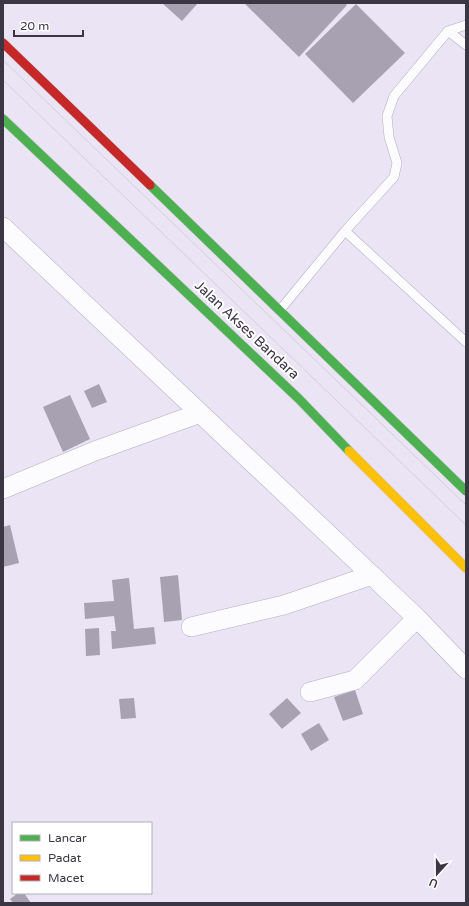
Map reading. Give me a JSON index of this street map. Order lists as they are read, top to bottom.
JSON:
{
  "streets": {
    "highway": ["Jalan Akses Bandara"]
  },
  "legend": ["Lancar", "Padat", "Macet"],
  "scale_bar": "20 m",
  "north": "bottom"
}
